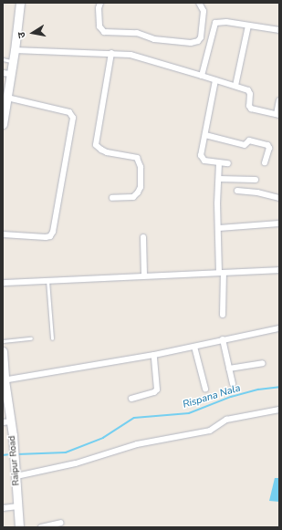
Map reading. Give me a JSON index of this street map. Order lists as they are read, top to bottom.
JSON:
{
  "streets": {
    "main road": ["Raipur Road"]
  },
  "water": ["Rispana Nala"],
  "north": "left"
}
